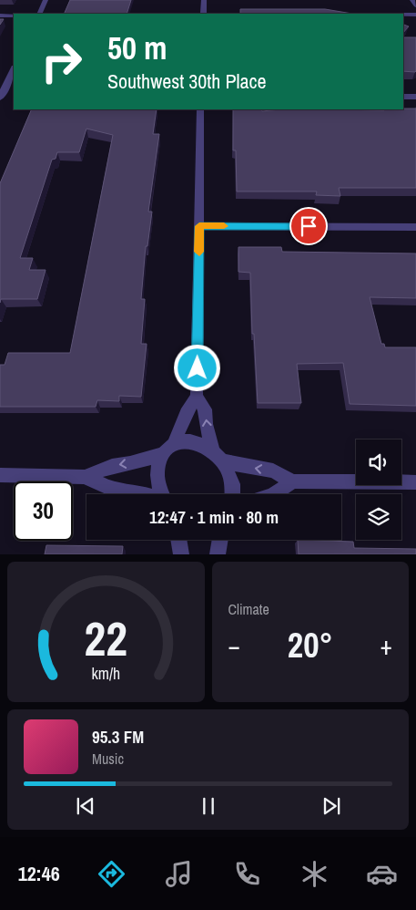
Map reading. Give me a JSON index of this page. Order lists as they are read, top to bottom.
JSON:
{
  "page": {
    "turn": ["50 m", "Southwest 30th Place"],
    "limit": "30",
    "trip": "12:47 · 1 min · 80 m",
    "tile": "Climate",
    "heat": ["−", "20°", "+"],
    "song": ["95.3 FM", "Music"],
    "tabs": "12:46",
    "gauge": ["22", "km/h"]
  }
}
